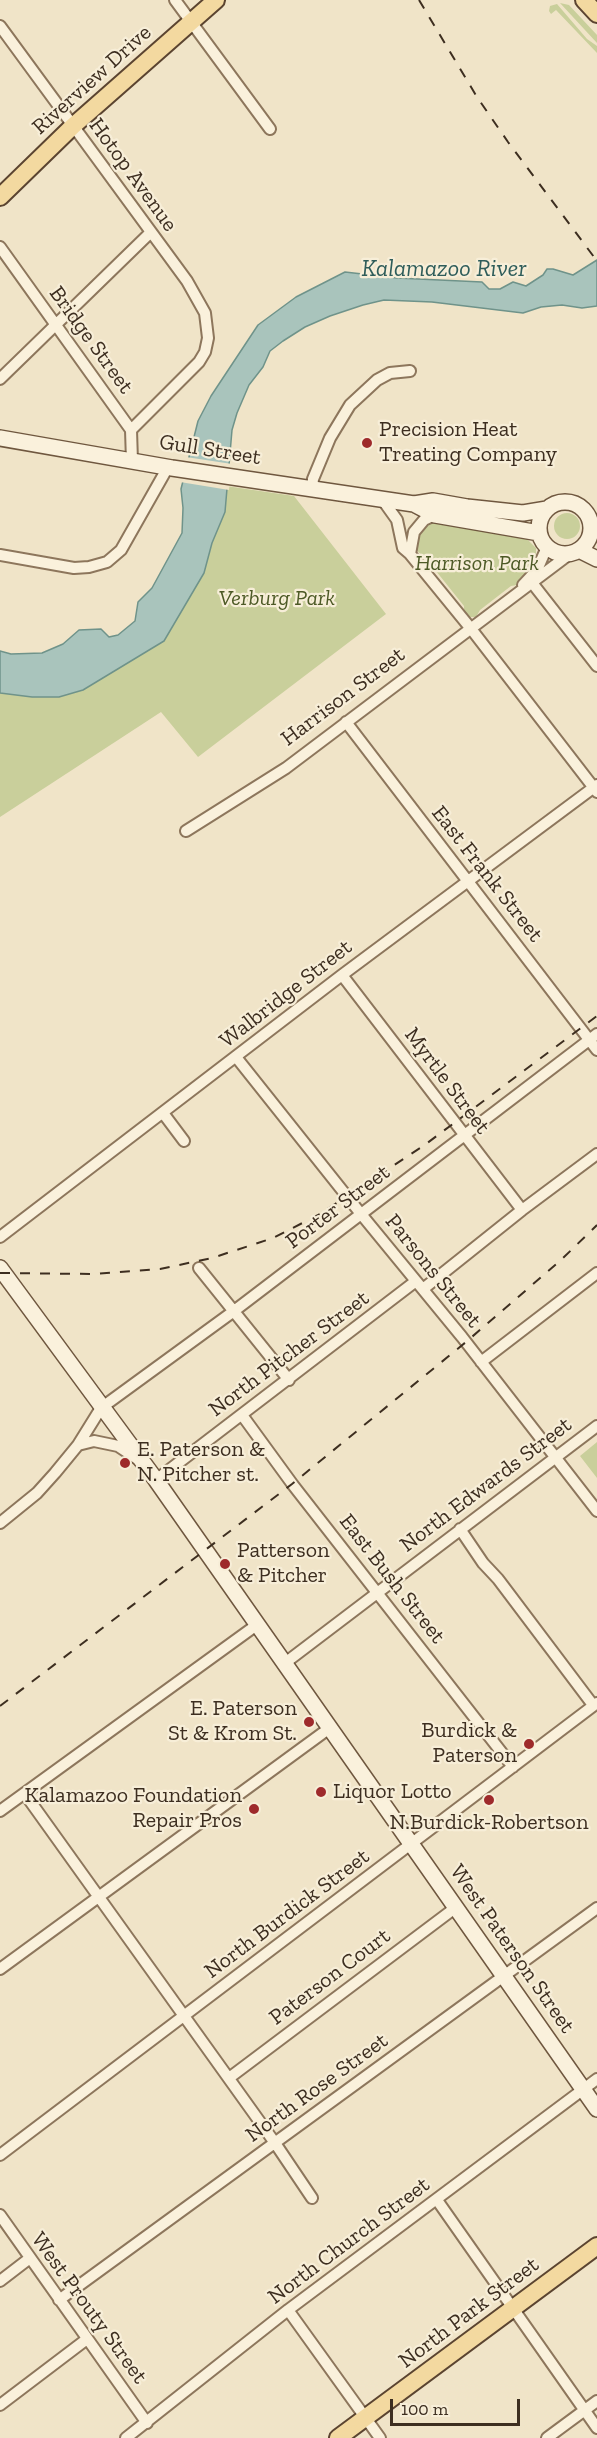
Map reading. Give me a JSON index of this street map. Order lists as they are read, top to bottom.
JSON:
{
  "streets": {
    "main road": ["Riverview Drive", "North Park Street"],
    "street": [
      "Hotop Avenue",
      "Bridge Street",
      "Gull Street",
      "Harrison Street",
      "East Frank Street",
      "Walbridge Street",
      "Myrtle Street",
      "Porter Street",
      "Parsons Street",
      "North Pitcher Street",
      "North Edwards Street",
      "East Bush Street",
      "North Burdick Street",
      "West Paterson Street",
      "Paterson Court",
      "North Rose Street",
      "North Church Street",
      "West Prouty Street"
    ]
  },
  "crossings": [
    ["Riverview Drive", "Hotop Avenue"],
    ["Hotop Avenue", "Bridge Street"],
    ["Gull Street", "Harrison Street"],
    ["Harrison Street", "East Frank Street"],
    ["East Frank Street", "Walbridge Street"],
    ["East Frank Street", "Porter Street"],
    ["Walbridge Street", "Myrtle Street"],
    ["Walbridge Street", "Parsons Street"],
    ["Myrtle Street", "Porter Street"],
    ["Myrtle Street", "North Pitcher Street"],
    ["Porter Street", "Parsons Street"],
    ["Porter Street", "West Paterson Street"],
    ["Parsons Street", "North Pitcher Street"],
    ["Parsons Street", "North Edwards Street"],
    ["North Pitcher Street", "East Bush Street"],
    ["North Pitcher Street", "West Paterson Street"],
    ["North Edwards Street", "East Bush Street"],
    ["North Edwards Street", "West Paterson Street"],
    ["East Bush Street", "North Burdick Street"],
    ["North Burdick Street", "West Paterson Street"],
    ["West Paterson Street", "Paterson Court"],
    ["West Paterson Street", "North Rose Street"],
    ["West Paterson Street", "North Church Street"],
    ["North Rose Street", "West Prouty Street"],
    ["North Church Street", "West Prouty Street"]
  ],
  "water": ["Kalamazoo River"],
  "parks": ["Harrison Park", "Verburg Park"],
  "places": [
    "Precision Heat Treating Company",
    "E. Paterson & N. Pitcher st.",
    "Patterson & Pitcher",
    "E. Paterson St & Krom St.",
    "Burdick & Paterson",
    "Liquor Lotto",
    "N.Burdick-Robertson",
    "Kalamazoo Foundation Repair Pros"
  ],
  "scale_bar": "100 m"
}
